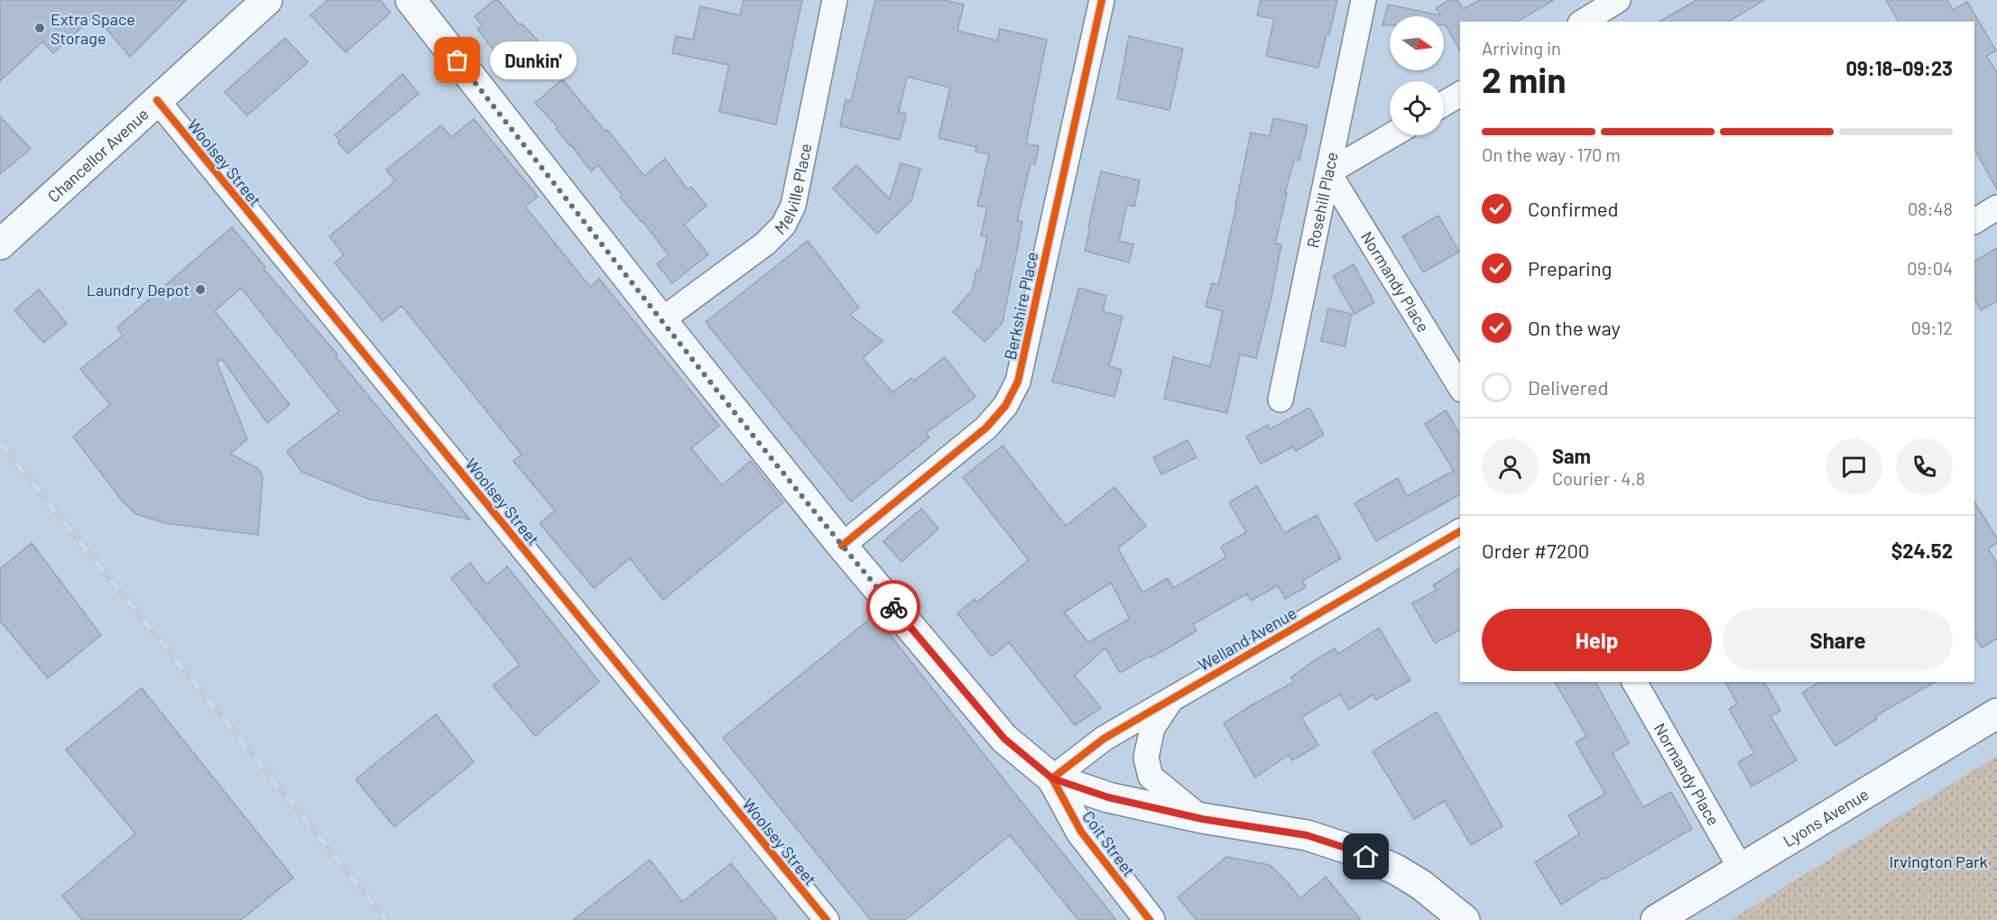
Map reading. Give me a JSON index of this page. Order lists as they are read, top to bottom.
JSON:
{
  "streets": {
    "main road": ["Chancellor Avenue", "Lyons Avenue", "Coit Street"],
    "street": [
      "Woolsey Street",
      "Melville Place",
      "Rosehill Place",
      "Normandy Place",
      "Berkshire Place",
      "Welland Avenue"
    ]
  },
  "crossings": [
    ["Chancellor Avenue", "Woolsey Street"],
    ["Melville Place", "Coit Street"],
    ["Rosehill Place", "Normandy Place"],
    ["Normandy Place", "Lyons Avenue"],
    ["Berkshire Place", "Coit Street"],
    ["Welland Avenue", "Coit Street"]
  ],
  "parks": ["Irvington Park"],
  "places": ["Extra Space Storage", "Dunkin'", "Laundry Depot"],
  "north": "right",
  "page": {
    "heading": ["2 min", "Arriving in", "09:18–09:23"],
    "panel": [
      "Sam",
      "Courier · 4.8",
      "Order #7200",
      "$24.52"
    ],
    "bubble": "Dunkin'",
    "bar": "On the way · 170 m",
    "list": [
      ["Confirmed", "08:48"],
      ["Preparing", "09:04"],
      ["On the way", "09:12"],
      "Delivered"
    ],
    "buttons": ["Help", "Share"]
  }
}
